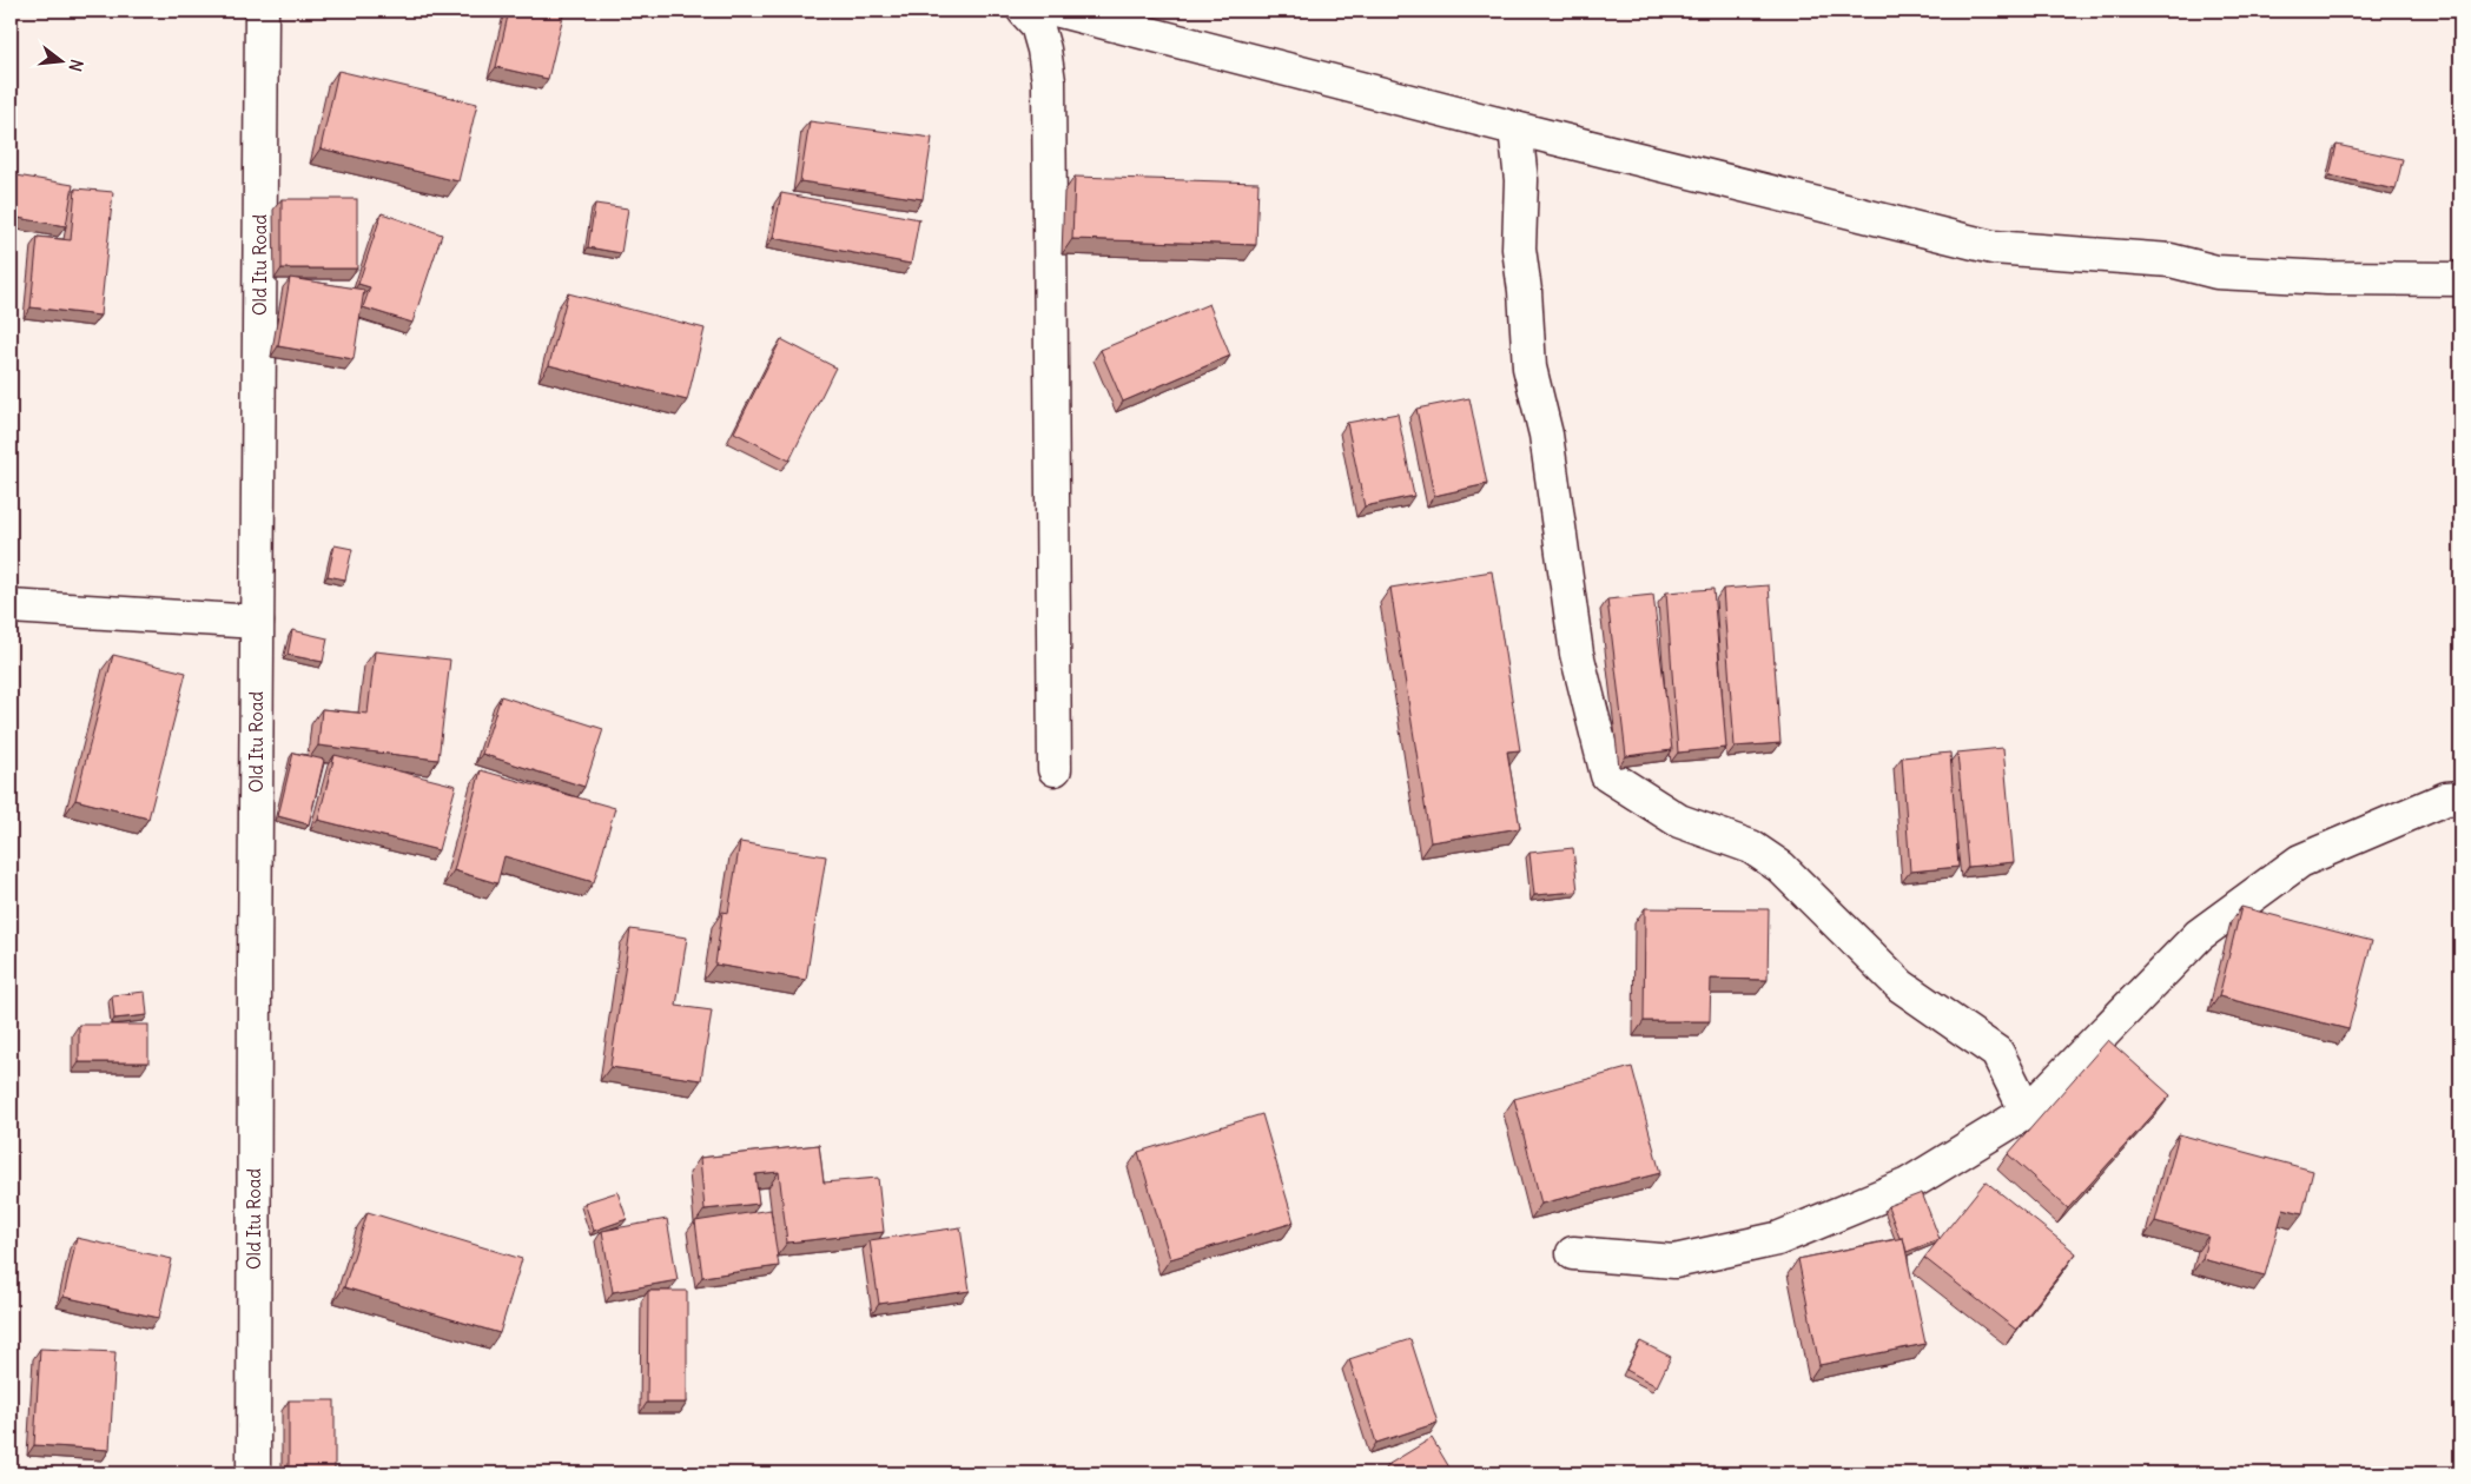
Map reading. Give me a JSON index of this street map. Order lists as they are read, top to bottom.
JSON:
{
  "streets": {
    "street": ["Old Itu Road"]
  },
  "north": "right"
}
